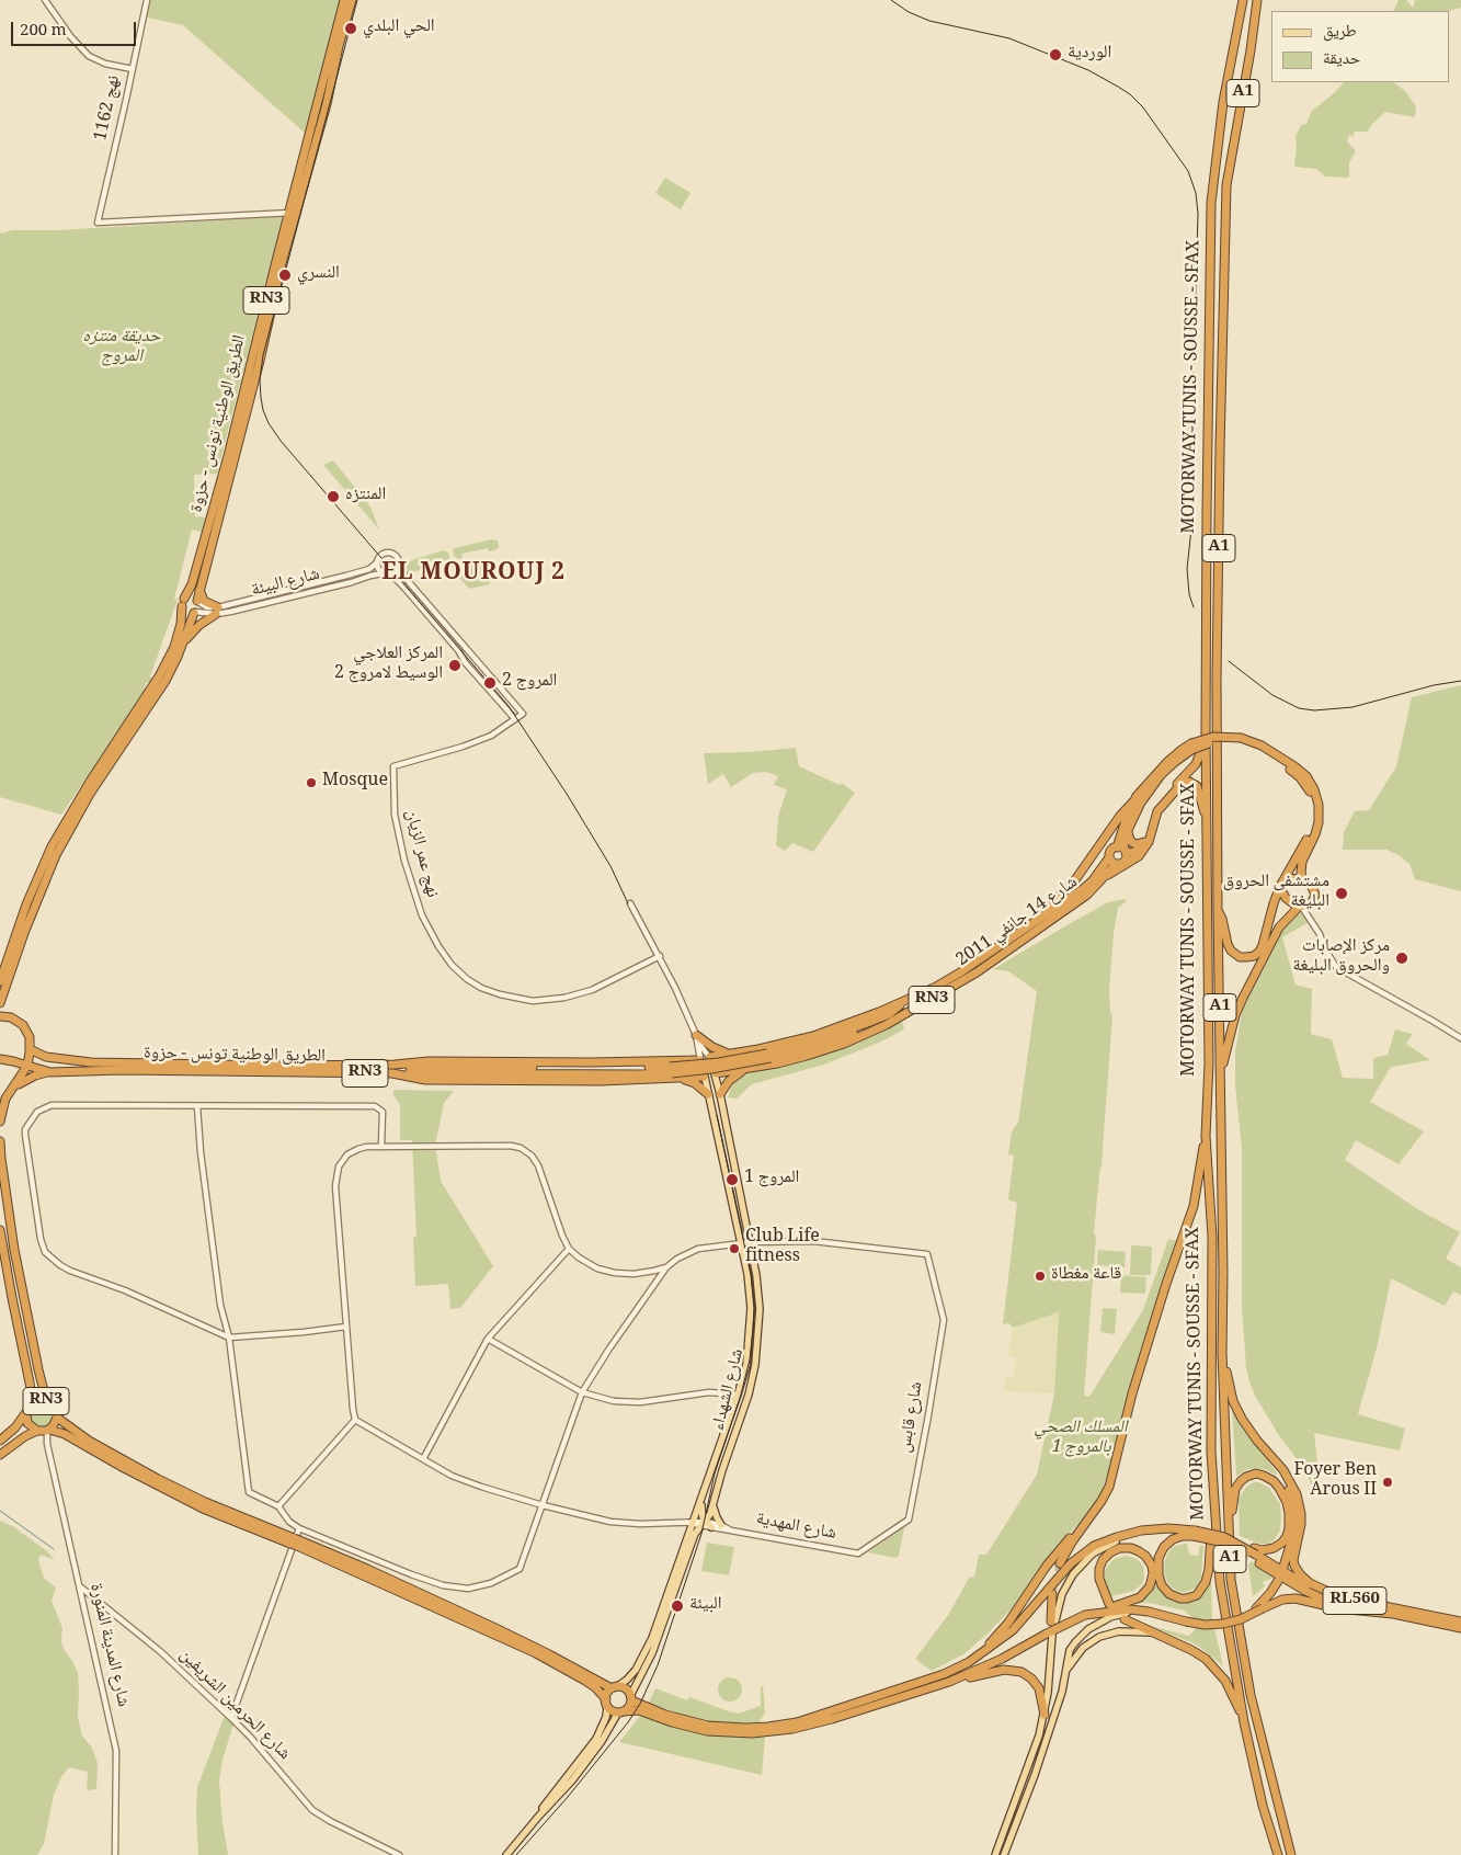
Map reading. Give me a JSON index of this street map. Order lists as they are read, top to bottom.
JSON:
{
  "streets": {
    "highway": [
      "A1",
      "RN3",
      "MOTORWAY TUNIS - SOUSSE - SFAX",
      "الطريق الوطنية تونس - حزوة",
      "شارع 14 جانفي 2011",
      "RL560"
    ],
    "main road": ["شارع الشهداء"],
    "street": [
      "نهج 1162",
      "شارع البيئة",
      "نهج عمر الزيان",
      "شارع قابس",
      "شارع المهدية",
      "شارع المدينة المنورة",
      "شارع الحرمين الشريفين"
    ]
  },
  "crossings": [
    ["نهج 1162", "الطريق الوطنية تونس - حزوة"],
    ["RN3", "الطريق الوطنية تونس - حزوة"],
    ["RN3", "شارع البيئة"],
    ["RN3", "شارع 14 جانفي 2011"],
    ["RN3", "شارع الشهداء"],
    ["RN3", "شارع المدينة المنورة"],
    ["MOTORWAY TUNIS - SOUSSE - SFAX", "RL560"],
    ["الطريق الوطنية تونس - حزوة", "شارع البيئة"],
    ["الطريق الوطنية تونس - حزوة", "شارع 14 جانفي 2011"],
    ["الطريق الوطنية تونس - حزوة", "شارع الشهداء"],
    ["شارع 14 جانفي 2011", "شارع الشهداء"],
    ["شارع الشهداء", "شارع قابس"],
    ["شارع الشهداء", "شارع المهدية"],
    ["شارع قابس", "شارع المهدية"],
    ["شارع المدينة المنورة", "شارع الحرمين الشريفين"]
  ],
  "districts": ["EL MOUROUJ 2"],
  "parks": ["حديقة منتزه المروج", "المسلك الصحي بالمروج 1"],
  "places": [
    "الحي البلدي",
    "الوردية",
    "النسري",
    "المنتزه",
    "المركز العلاجي الوسيط لامروج 2",
    "المروج 2",
    "Mosque",
    "مشتشفى الحروق البليغة",
    "مركز الإصابات والحروق البليغة",
    "المروج 1",
    "Club Life fitness",
    "قاعة مغطاة",
    "Foyer Ben Arous II",
    "البيئة"
  ],
  "legend": ["طريق", "حديقة"],
  "scale_bar": "200 m"
}
